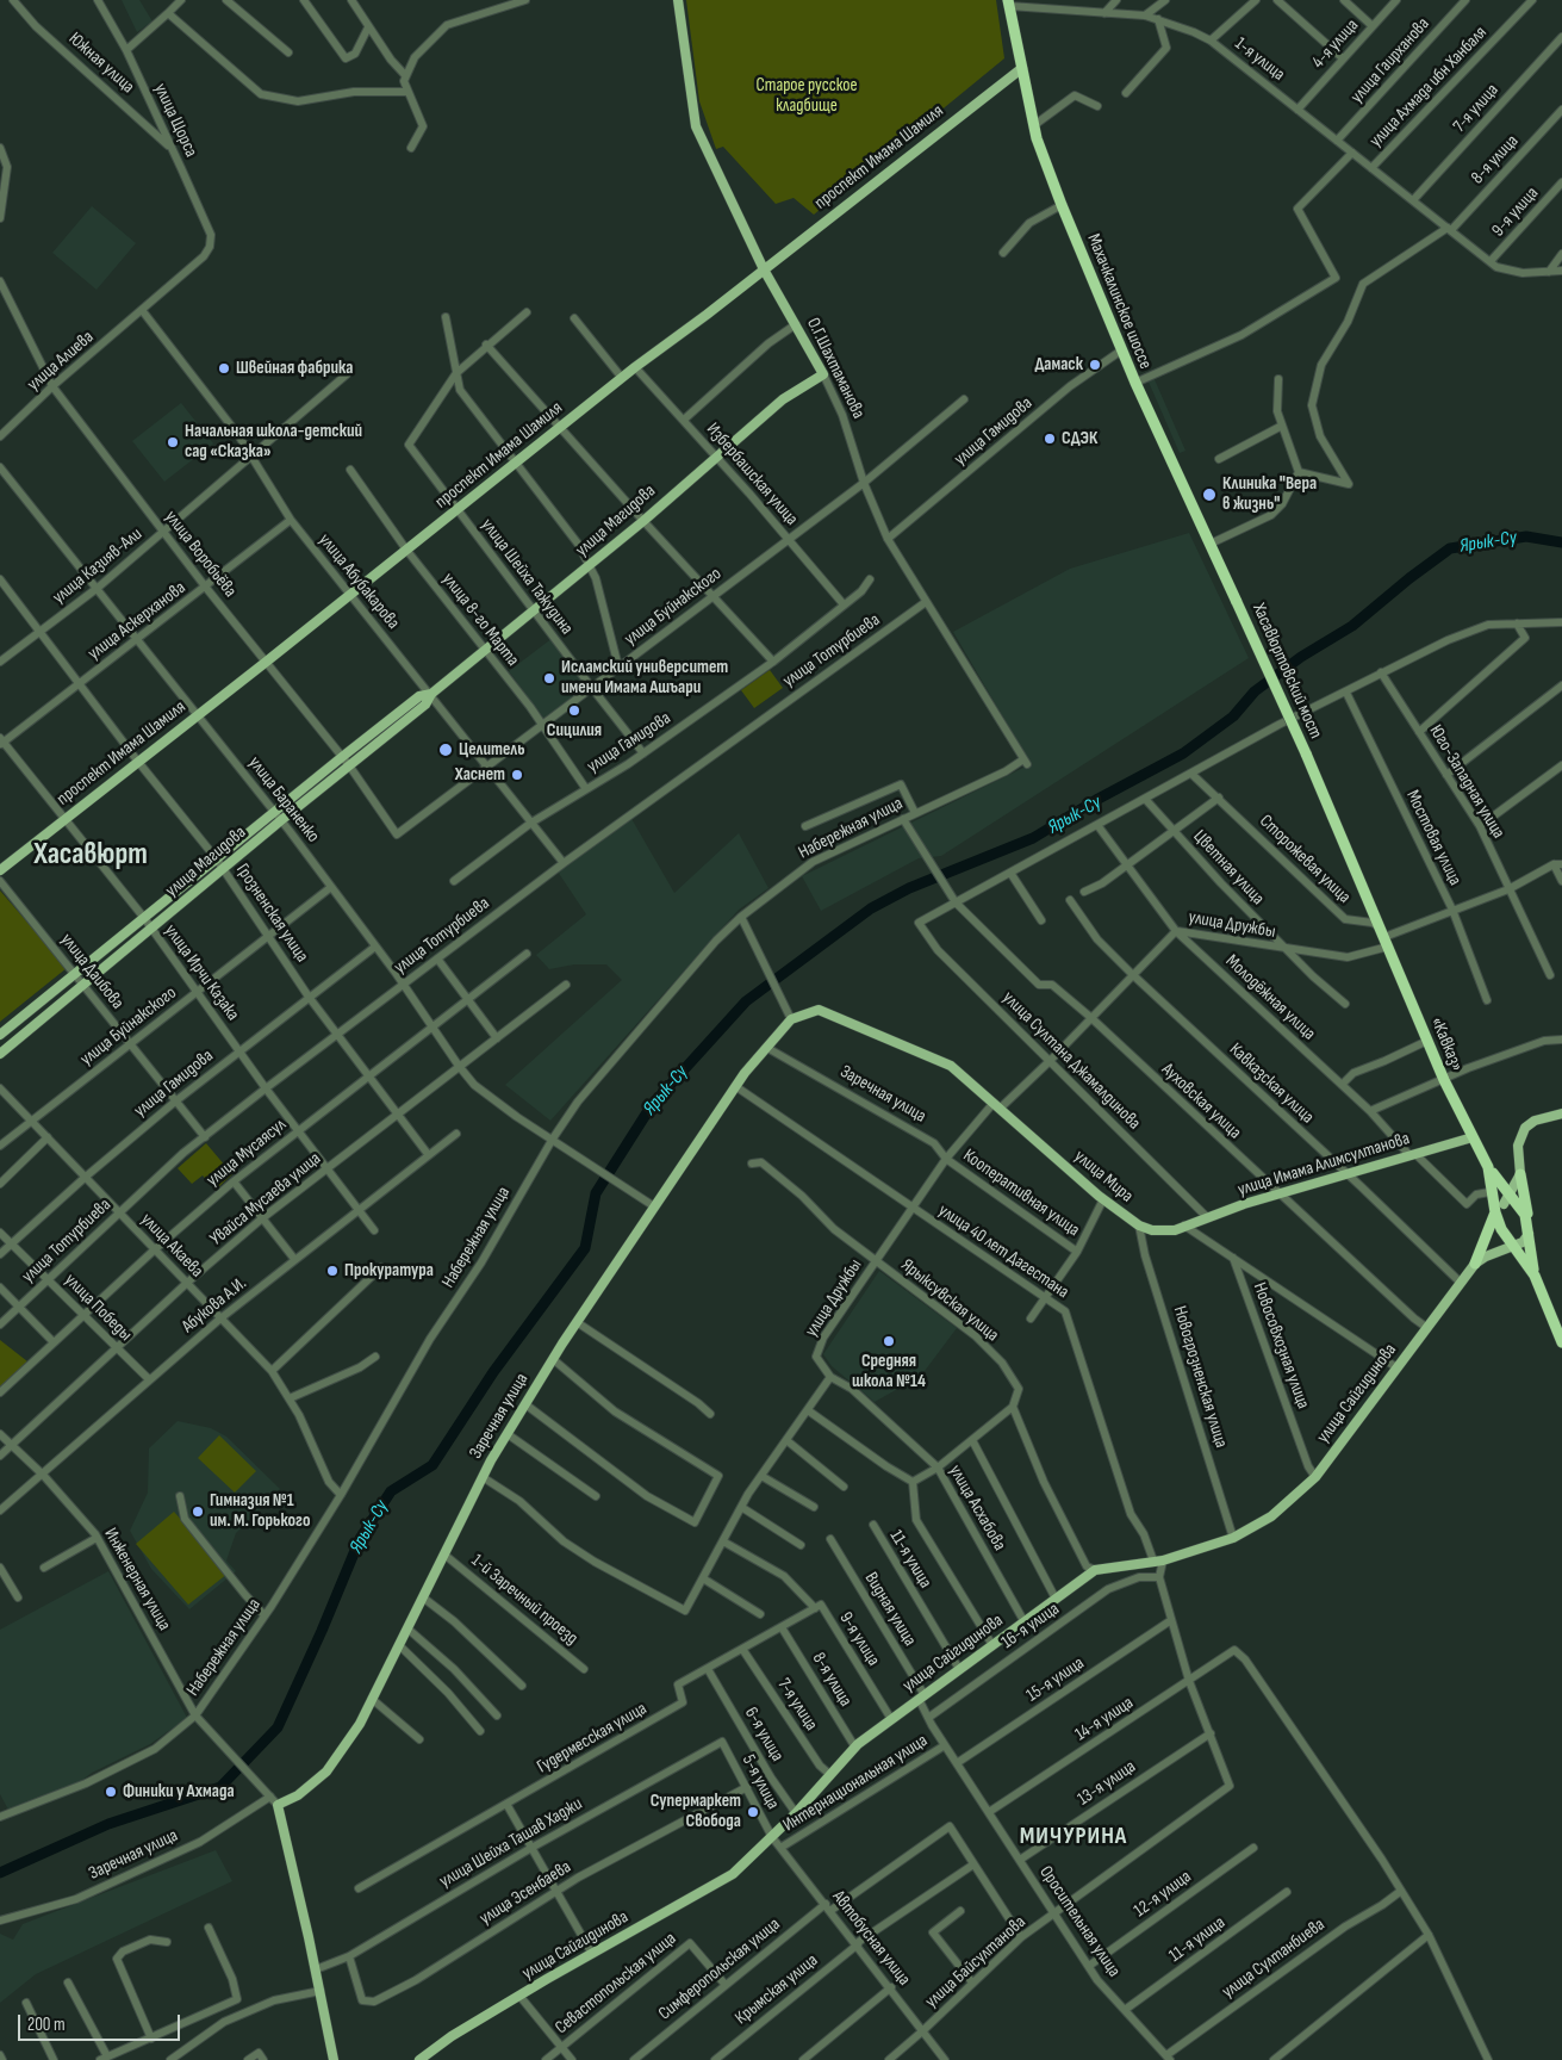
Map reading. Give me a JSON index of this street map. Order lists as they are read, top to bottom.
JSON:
{
  "streets": {
    "highway": ["Махачкалинское шоссе", "Хасавюртовский мост", "«Кавказ»"],
    "main road": [
      "проспект Имама Шамиля",
      "О.Г.Шахтаманова",
      "улица Магидова",
      "Заречная улица",
      "улица Имама Алимсултанова",
      "улица Мира",
      "улица Сайгидинова"
    ],
    "street": [
      "4-я улица",
      "1-я улица",
      "улица Гаирханова",
      "Южная улица",
      "улица Ахмада ибн Ханбаля",
      "7-я улица",
      "улица Щорса",
      "8-я улица",
      "9-я улица",
      "улица Алиева",
      "улица Гамидова",
      "Избербашская улица",
      "улица Воробьёва",
      "улица Казияв-Али",
      "улица Шейха Тажудина",
      "улица Абубакарова",
      "улица Буйнакского",
      "улица 8-го Марта",
      "улица Аскерханова",
      "улица Тотурбиева",
      "Юго-Западная улица",
      "улица Бараненко",
      "Набережная улица",
      "Мостовая улица",
      "Сторожевая улица",
      "Цветная улица",
      "Грозненская улица",
      "улица Дружбы",
      "улица Даибова",
      "улица Ирчи Казака",
      "Молодёжная улица",
      "улица Султана Джамалдинова",
      "Кавказская улица",
      "Ауховская улица",
      "улица Мусаясул",
      "Кооперативная улица",
      "Увайса Мусаева улица",
      "улица Акаева",
      "улица 40 лет Дагестана",
      "Ярыксувская улица",
      "Абукова А.И.",
      "улица Победы",
      "Новосовхозная улица",
      "Новогрозненская улица",
      "улица Асхабова",
      "11-я улица",
      "Инженерная улица",
      "1-й Заречный проезд",
      "Видная улица",
      "16-я улица",
      "15-я улица",
      "14-я улица",
      "6-я улица",
      "Гудермесская улица",
      "5-я улица",
      "Интернациональная улица",
      "13-я улица",
      "улица Шейха Ташав Хаджи",
      "улица Эсенбаева",
      "12-я улица",
      "Оросительная улица",
      "Автобусная улица",
      "улица Султанбиева",
      "улица Байсултанова",
      "Симферопольская улица",
      "Севастопольская улица",
      "Крымская улица"
    ]
  },
  "crossings": [
    ["4-я улица", "1-я улица"],
    ["1-я улица", "улица Гаирханова"],
    ["1-я улица", "улица Ахмада ибн Ханбаля"],
    ["1-я улица", "7-я улица"],
    ["1-я улица", "8-я улица"],
    ["1-я улица", "9-я улица"],
    ["1-я улица", "Махачкалинское шоссе"],
    ["Южная улица", "улица Щорса"],
    ["7-я улица", "улица Сайгидинова"],
    ["7-я улица", "Гудермесская улица"],
    ["улица Щорса", "улица Алиева"],
    ["проспект Имама Шамиля", "Махачкалинское шоссе"],
    ["проспект Имама Шамиля", "О.Г.Шахтаманова"],
    ["проспект Имама Шамиля", "Избербашская улица"],
    ["проспект Имама Шамиля", "улица Воробьёва"],
    ["проспект Имама Шамиля", "улица Шейха Тажудина"],
    ["проспект Имама Шамиля", "улица Абубакарова"],
    ["проспект Имама Шамиля", "улица 8-го Марта"],
    ["проспект Имама Шамиля", "улица Бараненко"],
    ["проспект Имама Шамиля", "Грозненская улица"],
    ["проспект Имама Шамиля", "улица Ирчи Казака"],
    ["8-я улица", "улица Сайгидинова"],
    ["8-я улица", "Гудермесская улица"],
    ["9-я улица", "улица Сайгидинова"],
    ["9-я улица", "Гудермесская улица"],
    ["Махачкалинское шоссе", "улица Гамидова"],
    ["Махачкалинское шоссе", "Хасавюртовский мост"],
    ["улица Алиева", "улица Воробьёва"],
    ["улица Алиева", "улица Абубакарова"],
    ["О.Г.Шахтаманова", "улица Гамидова"],
    ["О.Г.Шахтаманова", "улица Магидова"],
    ["О.Г.Шахтаманова", "улица Буйнакского"],
    ["О.Г.Шахтаманова", "улица Тотурбиева"],
    ["О.Г.Шахтаманова", "Набережная улица"],
    ["улица Гамидова", "Избербашская улица"],
    ["улица Гамидова", "улица Шейха Тажудина"],
    ["улица Гамидова", "улица Абубакарова"],
    ["улица Гамидова", "улица 8-го Марта"],
    ["улица Гамидова", "улица Бараненко"],
    ["улица Гамидова", "Грозненская улица"],
    ["улица Гамидова", "улица Даибова"],
    ["улица Гамидова", "улица Ирчи Казака"],
    ["улица Гамидова", "улица Акаева"],
    ["улица Гамидова", "улица Победы"],
    ["Избербашская улица", "улица Магидова"],
    ["Избербашская улица", "улица Буйнакского"],
    ["улица Магидова", "улица Воробьёва"],
    ["улица Магидова", "улица Шейха Тажудина"],
    ["улица Магидова", "улица Абубакарова"],
    ["улица Магидова", "улица 8-го Марта"],
    ["улица Магидова", "улица Бараненко"],
    ["улица Магидова", "Грозненская улица"],
    ["улица Магидова", "улица Даибова"],
    ["улица Магидова", "улица Ирчи Казака"],
    ["улица Воробьёва", "улица Казияв-Али"],
    ["улица Воробьёва", "улица Буйнакского"],
    ["улица Воробьёва", "улица Аскерханова"],
    ["улица Казияв-Али", "улица Абубакарова"],
    ["улица Казияв-Али", "улица Бараненко"],
    ["улица Казияв-Али", "Грозненская улица"],
    ["улица Шейха Тажудина", "улица Буйнакского"],
    ["улица Абубакарова", "улица Буйнакского"],
    ["улица Абубакарова", "улица Аскерханова"],
    ["улица Абубакарова", "улица Тотурбиева"],
    ["улица Буйнакского", "улица 8-го Марта"],
    ["улица Буйнакского", "улица Бараненко"],
    ["улица Буйнакского", "Грозненская улица"],
    ["улица Буйнакского", "улица Даибова"],
    ["улица Буйнакского", "улица Ирчи Казака"],
    ["улица Буйнакского", "улица Акаева"],
    ["улица Аскерханова", "улица Бараненко"],
    ["улица Аскерханова", "Грозненская улица"],
    ["улица Аскерханова", "улица Ирчи Казака"],
    ["улица Тотурбиева", "улица Бараненко"],
    ["улица Тотурбиева", "Грозненская улица"],
    ["улица Тотурбиева", "улица Даибова"],
    ["улица Тотурбиева", "улица Ирчи Казака"],
    ["улица Тотурбиева", "улица Акаева"],
    ["улица Тотурбиева", "улица Победы"],
    ["Хасавюртовский мост", "«Кавказ»"],
    ["Юго-Западная улица", "улица Дружбы"],
    ["улица Бараненко", "Набережная улица"],
    ["улица Бараненко", "Заречная улица"],
    ["улица Бараненко", "улица Мусаясул"],
    ["улица Бараненко", "Увайса Мусаева улица"],
    ["Набережная улица", "Ауховская улица"],
    ["Набережная улица", "улица Акаева"],
    ["Набережная улица", "Инженерная улица"],
    ["Мостовая улица", "улица Дружбы"],
    ["Сторожевая улица", "улица Дружбы"],
    ["Сторожевая улица", "«Кавказ»"],
    ["Цветная улица", "улица Дружбы"],
    ["Грозненская улица", "улица Мусаясул"],
    ["Грозненская улица", "Увайса Мусаева улица"],
    ["Грозненская улица", "Абукова А.И."],
    ["улица Дружбы", "Молодёжная улица"],
    ["улица Дружбы", "«Кавказ»"],
    ["улица Дружбы", "улица Султана Джамалдинова"],
    ["улица Дружбы", "Кавказская улица"],
    ["улица Дружбы", "Заречная улица"],
    ["улица Дружбы", "Ауховская улица"],
    ["улица Дружбы", "улица Мира"],
    ["улица Дружбы", "Кооперативная улица"],
    ["улица Дружбы", "улица 40 лет Дагестана"],
    ["улица Дружбы", "Ярыксувская улица"],
    ["улица Дружбы", "улица Асхабова"],
    ["улица Ирчи Казака", "улица Мусаясул"],
    ["улица Ирчи Казака", "Увайса Мусаева улица"],
    ["улица Ирчи Казака", "Абукова А.И."],
    ["Молодёжная улица", "улица Имама Алимсултанова"],
    ["«Кавказ»", "улица Имама Алимсултанова"],
    ["улица Султана Джамалдинова", "Ауховская улица"],
    ["улица Султана Джамалдинова", "улица Имама Алимсултанова"],
    ["Кавказская улица", "улица Имама Алимсултанова"],
    ["Кавказская улица", "улица Сайгидинова"],
    ["Заречная улица", "улица Мира"],
    ["Заречная улица", "Кооперативная улица"],
    ["Заречная улица", "улица 40 лет Дагестана"],
    ["Заречная улица", "Инженерная улица"],
    ["Заречная улица", "1-й Заречный проезд"],
    ["Ауховская улица", "улица Имама Алимсултанова"],
    ["Ауховская улица", "улица Сайгидинова"],
    ["улица Мусаясул", "улица Акаева"],
    ["улица Мусаясул", "улица Победы"],
    ["улица Имама Алимсултанова", "улица Мира"],
    ["улица Мира", "Новогрозненская улица"],
    ["Увайса Мусаева улица", "улица Акаева"],
    ["Увайса Мусаева улица", "улица Победы"],
    ["Увайса Мусаева улица", "Инженерная улица"],
    ["улица Акаева", "Абукова А.И."],
    ["улица 40 лет Дагестана", "улица Сайгидинова"],
    ["Ярыксувская улица", "улица Сайгидинова"],
    ["Абукова А.И.", "улица Победы"],
    ["Абукова А.И.", "Инженерная улица"],
    ["Новосовхозная улица", "улица Сайгидинова"],
    ["Новогрозненская улица", "улица Сайгидинова"],
    ["улица Сайгидинова", "улица Асхабова"],
    ["улица Сайгидинова", "11-я улица"],
    ["улица Сайгидинова", "Видная улица"],
    ["улица Сайгидинова", "6-я улица"],
    ["улица Сайгидинова", "5-я улица"],
    ["улица Сайгидинова", "Оросительная улица"],
    ["улица Сайгидинова", "Автобусная улица"],
    ["11-я улица", "Оросительная улица"],
    ["Видная улица", "Оросительная улица"],
    ["16-я улица", "Оросительная улица"],
    ["15-я улица", "Оросительная улица"],
    ["14-я улица", "Оросительная улица"],
    ["14-я улица", "улица Султанбиева"],
    ["6-я улица", "Гудермесская улица"],
    ["5-я улица", "улица Шейха Ташав Хаджи"],
    ["5-я улица", "улица Эсенбаева"],
    ["5-я улица", "Автобусная улица"],
    ["Интернациональная улица", "Оросительная улица"],
    ["Интернациональная улица", "Автобусная улица"],
    ["13-я улица", "Оросительная улица"],
    ["13-я улица", "улица Байсултанова"],
    ["улица Шейха Ташав Хаджи", "улица Эсенбаева"],
    ["12-я улица", "Оросительная улица"],
    ["Оросительная улица", "улица Султанбиева"],
    ["Оросительная улица", "улица Байсултанова"],
    ["Автобусная улица", "улица Байсултанова"],
    ["Автобусная улица", "Симферопольская улица"],
    ["Автобусная улица", "Крымская улица"],
    ["Симферопольская улица", "Севастопольская улица"],
    ["Симферопольская улица", "Крымская улица"]
  ],
  "districts": ["Хасавюрт", "МИЧУРИНА"],
  "water": ["Ярык-Су"],
  "parks": ["Старое русское кладбище"],
  "places": [
    "Дамаск",
    "Швейная фабрика",
    "СДЭК",
    "Начальная школа-детский сад «Сказка»",
    "Клиника \"Вера в жизнь\"",
    "Исламский университет имени Имама Ашъари",
    "Сицилия",
    "Целитель",
    "Хаснет",
    "Прокуратура",
    "Средняя школа №14",
    "Гимназия №1 им. М. Горького",
    "Финики у Ахмада",
    "Супермаркет Свобода"
  ],
  "scale_bar": "200 m"
}
